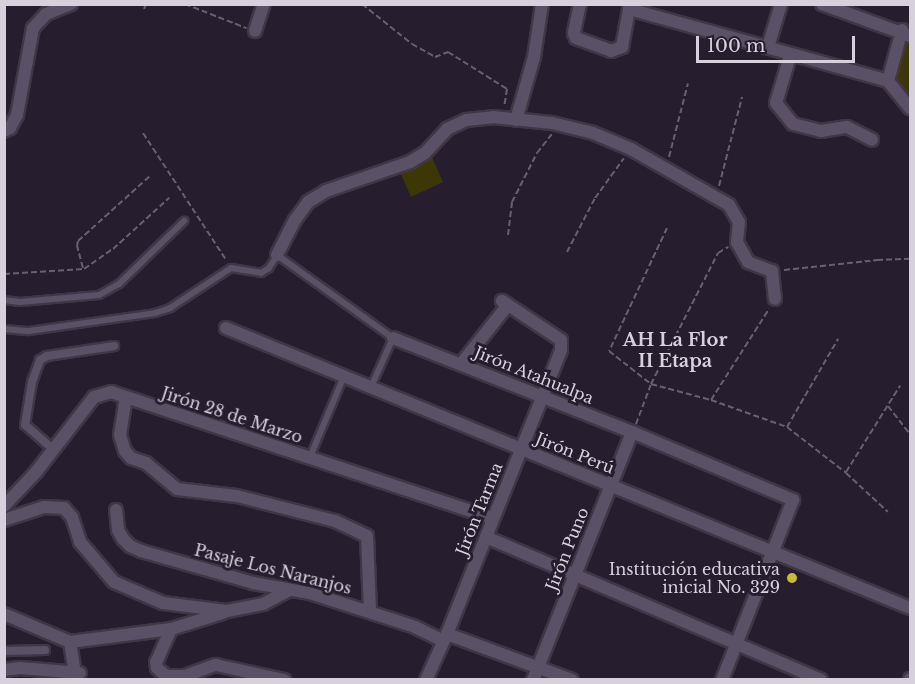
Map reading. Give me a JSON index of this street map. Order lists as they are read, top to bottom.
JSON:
{
  "streets": {
    "street": [
      "Jirón Atahualpa",
      "Jirón 28 de Marzo",
      "Jirón Perú",
      "Jirón Tarma",
      "Jirón Puno",
      "Pasaje Los Naranjos"
    ]
  },
  "crossings": [
    ["Jirón Atahualpa", "Jirón Perú"],
    ["Jirón Atahualpa", "Jirón Tarma"],
    ["Jirón Atahualpa", "Jirón Puno"],
    ["Jirón 28 de Marzo", "Jirón Tarma"],
    ["Jirón Perú", "Jirón Tarma"],
    ["Jirón Perú", "Jirón Puno"],
    ["Jirón Tarma", "Pasaje Los Naranjos"],
    ["Jirón Puno", "Pasaje Los Naranjos"]
  ],
  "districts": ["AH La Flor II Etapa"],
  "places": ["Institución educativa inicial No. 329"],
  "scale_bar": "100 m"
}
